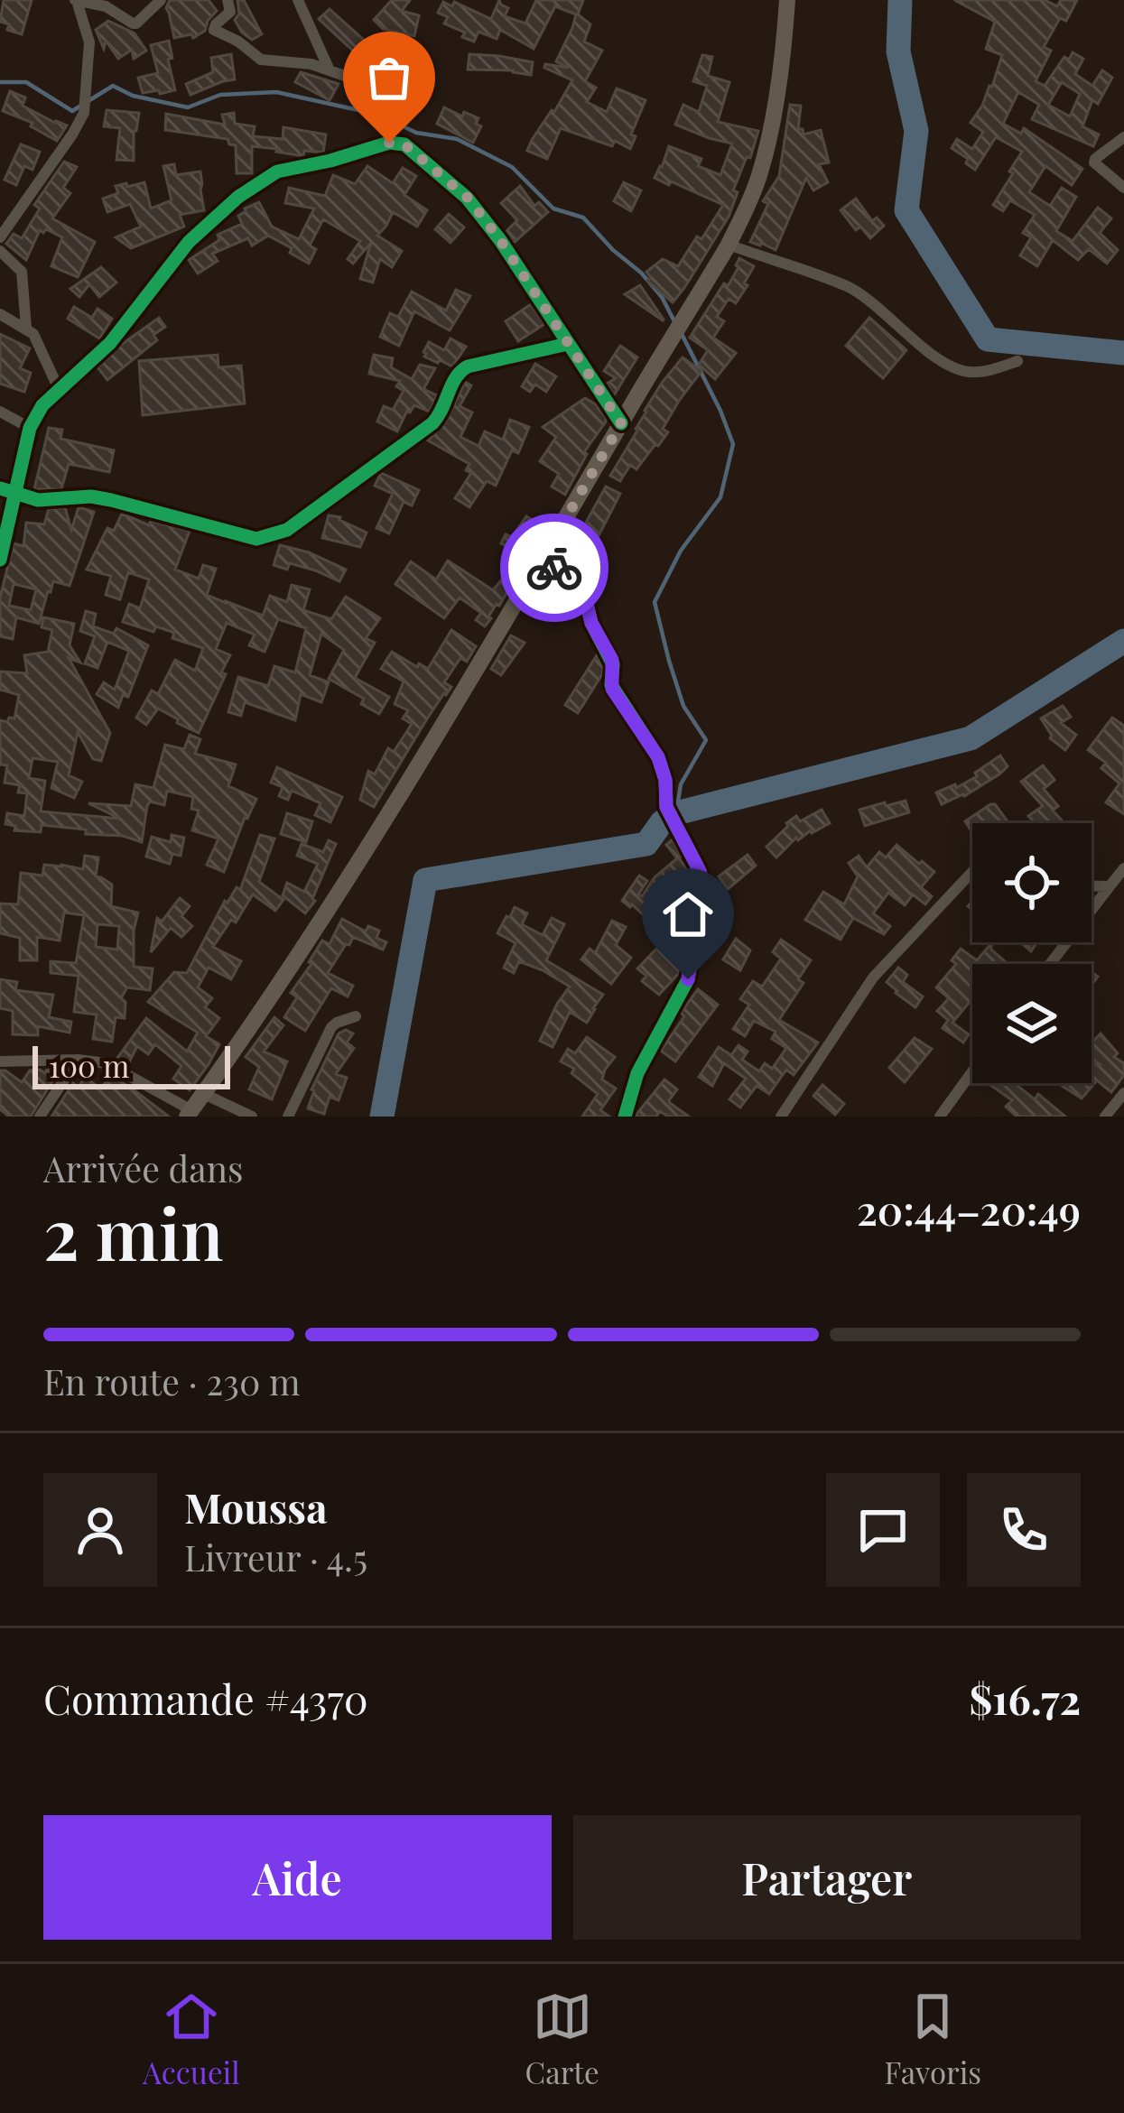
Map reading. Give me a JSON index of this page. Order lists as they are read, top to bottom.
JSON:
{
  "scale_bar": "100 m",
  "page": {
    "scale": "100 m",
    "heading": ["2 min", "Arrivée dans", "20:44–20:49"],
    "panel": [
      "Moussa",
      "Livreur · 4.5",
      "Commande #4370",
      "$16.72"
    ],
    "bar": "En route · 230 m",
    "buttons": ["Aide", "Partager"],
    "tabs": ["Accueil", "Carte", "Favoris"]
  }
}
